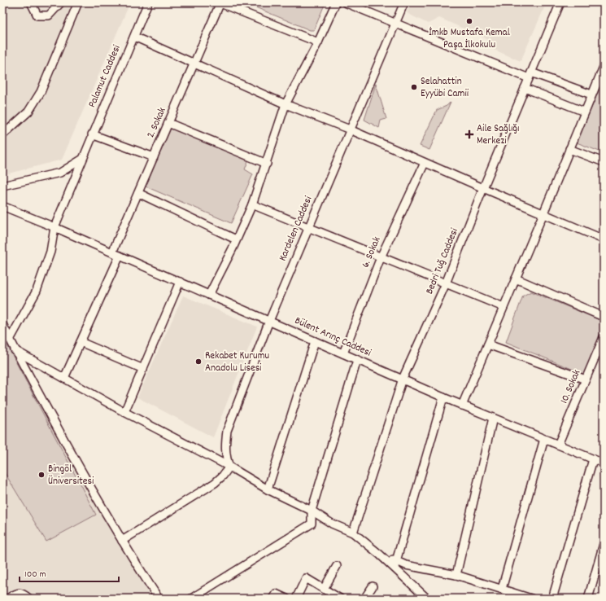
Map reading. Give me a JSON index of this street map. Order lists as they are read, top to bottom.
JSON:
{
  "streets": {
    "street": [
      "Palamut Caddesi",
      "2. Sokak",
      "Kardelen Caddesi",
      "6. Sokak",
      "Bedri Tuğ Caddesi",
      "Bülent Arınç Caddesi",
      "10. Sokak"
    ]
  },
  "crossings": [
    ["Palamut Caddesi", "Bülent Arınç Caddesi"],
    ["2. Sokak", "Bülent Arınç Caddesi"],
    ["Kardelen Caddesi", "Bülent Arınç Caddesi"],
    ["6. Sokak", "Bülent Arınç Caddesi"],
    ["Bedri Tuğ Caddesi", "Bülent Arınç Caddesi"],
    ["Bülent Arınç Caddesi", "10. Sokak"]
  ],
  "places": {
    "other": [
      "İmkb Mustafa Kemal Paşa İlkokulu",
      "Selahattin Eyyübi Camii",
      "Rekabet Kurumu Anadolu Lisesi",
      "Bingöl Üniversitesi"
    ],
    "health": ["Aile Sağlığı Merkezi"]
  },
  "scale_bar": "100 m"
}
